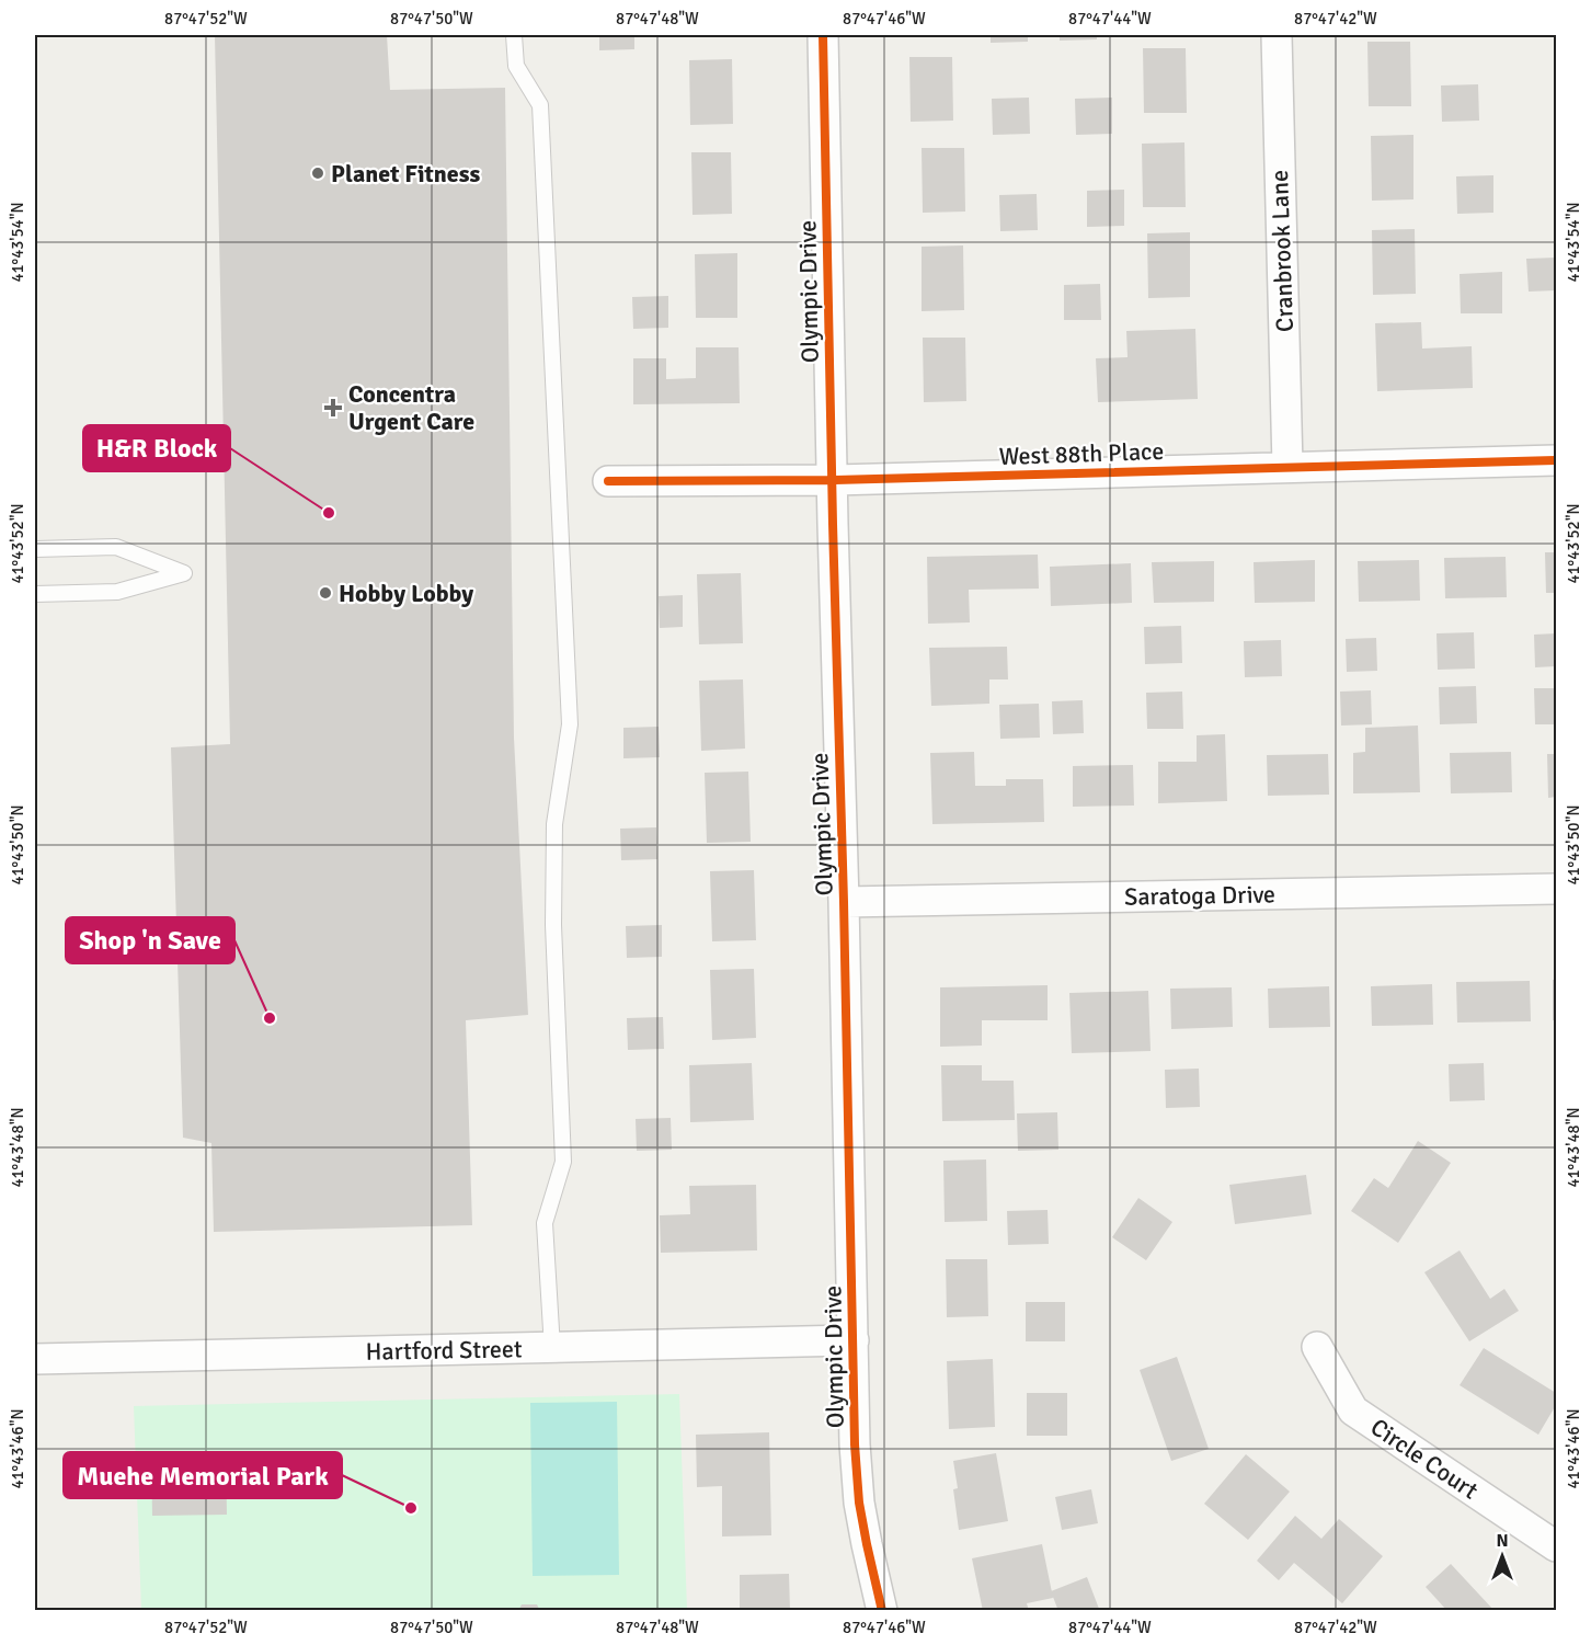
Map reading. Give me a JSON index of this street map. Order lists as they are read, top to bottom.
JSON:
{
  "streets": {
    "street": [
      "Cranbrook Lane",
      "Olympic Drive",
      "West 88th Place",
      "Saratoga Drive",
      "Hartford Street",
      "Circle Court"
    ]
  },
  "crossings": [
    ["Cranbrook Lane", "West 88th Place"],
    ["Olympic Drive", "West 88th Place"],
    ["Olympic Drive", "Saratoga Drive"],
    ["Olympic Drive", "Hartford Street"]
  ],
  "places": {
    "other": [
      "Planet Fitness",
      "H&R Block",
      "Hobby Lobby",
      "Shop 'n Save",
      "Muehe Memorial Park"
    ],
    "health": ["Concentra Urgent Care"]
  },
  "north": "top",
  "coordinates": [
    "87°47'52\"W",
    "87°47'50\"W",
    "87°47'48\"W",
    "87°47'46\"W",
    "87°47'44\"W",
    "87°47'42\"W",
    "41°43'54\"N",
    "41°43'52\"N",
    "41°43'50\"N",
    "41°43'48\"N",
    "41°43'46\"N"
  ]
}
